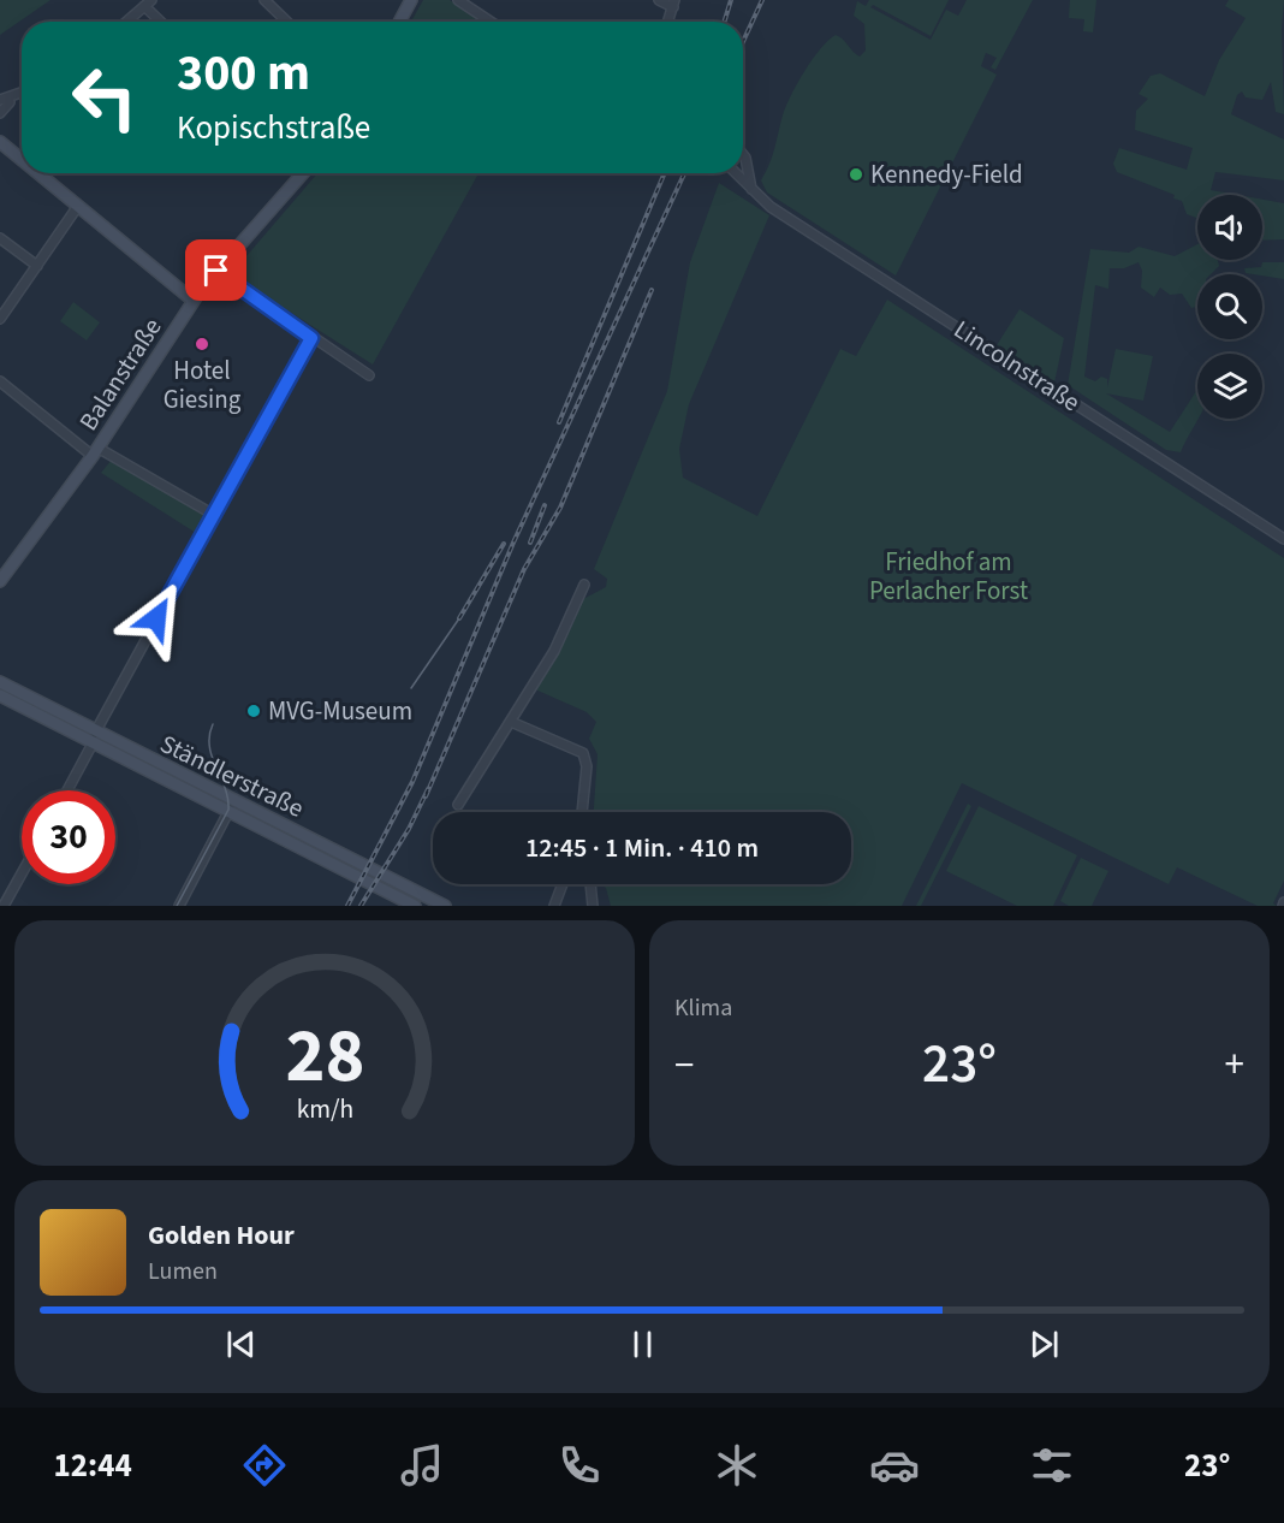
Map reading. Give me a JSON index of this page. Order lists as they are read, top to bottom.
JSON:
{
  "streets": {
    "main road": ["Balanstraße", "Ständlerstraße"],
    "street": ["Lincolnstraße"]
  },
  "parks": ["Friedhof am Perlacher Forst"],
  "places": ["Kennedy-Field", "Hotel Giesing", "MVG-Museum"],
  "page": {
    "turn": ["300 m", "Kopischstraße"],
    "limit": "30",
    "trip": "12:45 · 1 Min. · 410 m",
    "tile": "Klima",
    "heat": ["−", "23°", "+"],
    "song": ["Golden Hour", "Lumen"],
    "tabs": ["12:44", "23°"],
    "gauge": ["28", "km/h"]
  }
}
